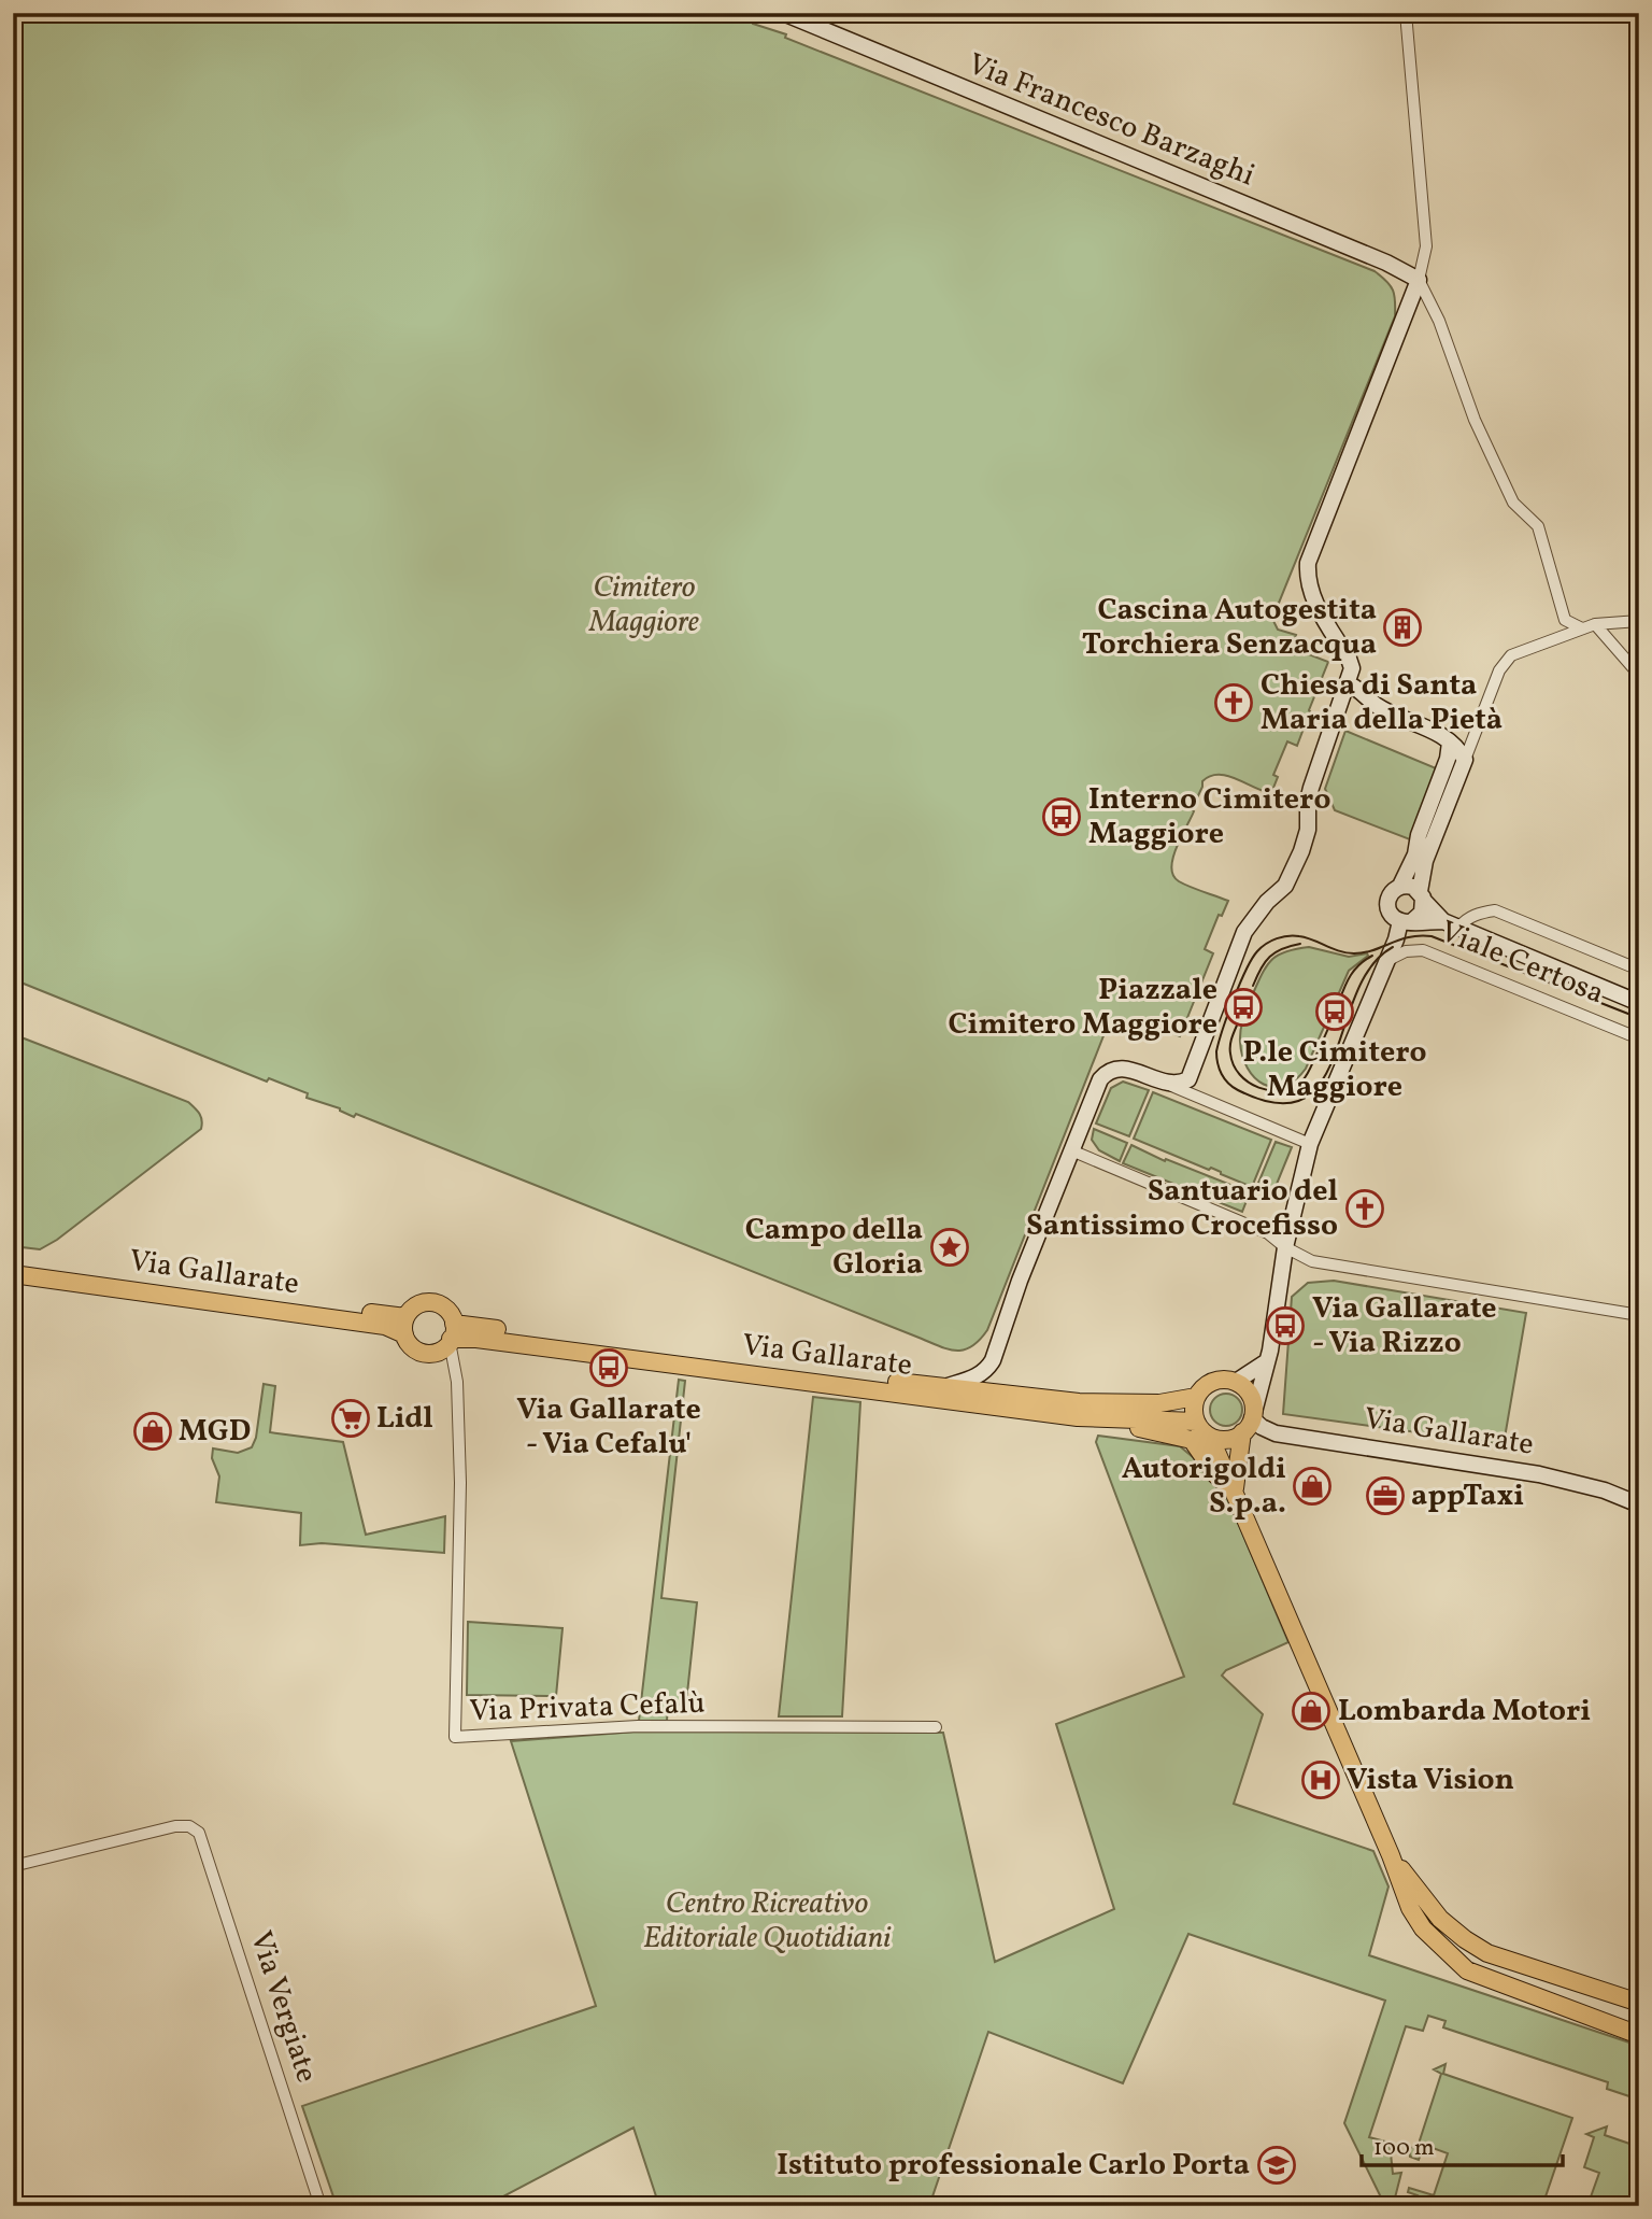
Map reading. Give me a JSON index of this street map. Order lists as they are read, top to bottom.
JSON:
{
  "streets": {
    "main road": ["Via Francesco Barzaghi", "Viale Certosa", "Via Gallarate"],
    "street": ["Via Privata Cefalù", "Via Vergiate"]
  },
  "crossings": [
    ["Via Gallarate", "Via Privata Cefalù"]
  ],
  "parks": ["Cimitero Maggiore", "Centro Ricreativo Editoriale Quotidiani"],
  "places": {
    "building": ["Cascina Autogestita Torchiera Senzacqua"],
    "church": ["Chiesa di Santa Maria della Pietà", "Santuario del Santissimo Crocefisso"],
    "bus stop": [
      "Interno Cimitero Maggiore",
      "Piazzale Cimitero Maggiore",
      "P.le Cimitero Maggiore",
      "Via Gallarate - Via Rizzo",
      "Via Gallarate - Via Cefalu'"
    ],
    "place": ["Campo della Gloria"],
    "supermarket": ["Lidl"],
    "shop": ["MGD", "Autorigoldi S.p.a.", "Lombarda Motori"],
    "office": ["appTaxi"],
    "hospital": ["Vista Vision"],
    "school or university": ["Istituto professionale Carlo Porta"]
  },
  "scale_bar": "100 m"
}
